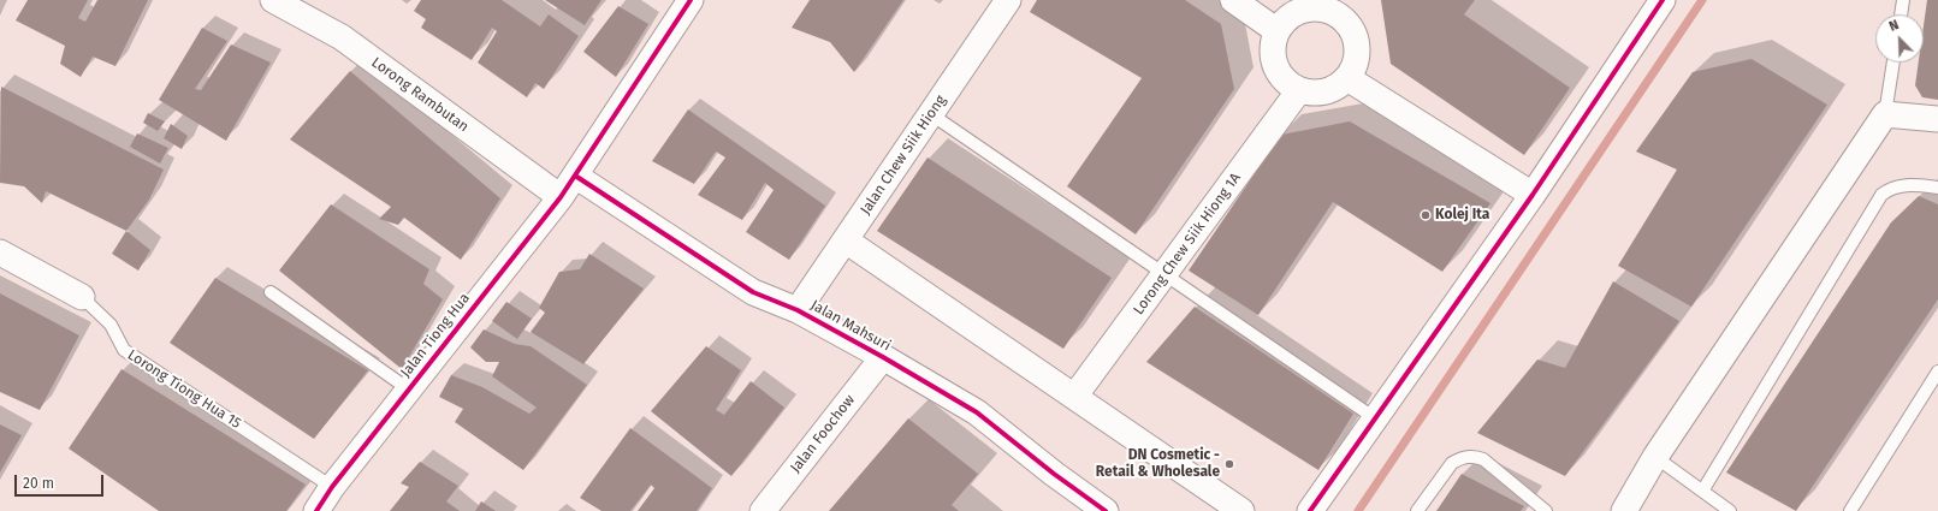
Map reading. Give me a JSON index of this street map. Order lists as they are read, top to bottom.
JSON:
{
  "streets": {
    "street": [
      "Lorong Rambutan",
      "Jalan Chew Siik Hiong",
      "Lorong Chew Siik Hiong 1A",
      "Jalan Mahsuri",
      "Jalan Tiong Hua",
      "Lorong Tiong Hua 15",
      "Jalan Foochow"
    ]
  },
  "crossings": [
    ["Lorong Rambutan", "Jalan Tiong Hua"],
    ["Jalan Chew Siik Hiong", "Jalan Mahsuri"],
    ["Jalan Mahsuri", "Jalan Tiong Hua"],
    ["Jalan Mahsuri", "Jalan Foochow"],
    ["Jalan Tiong Hua", "Lorong Tiong Hua 15"]
  ],
  "places": ["Kolej Ita", "DN Cosmetic - Retail & Wholesale"],
  "scale_bar": "20 m",
  "north": "top left"
}
